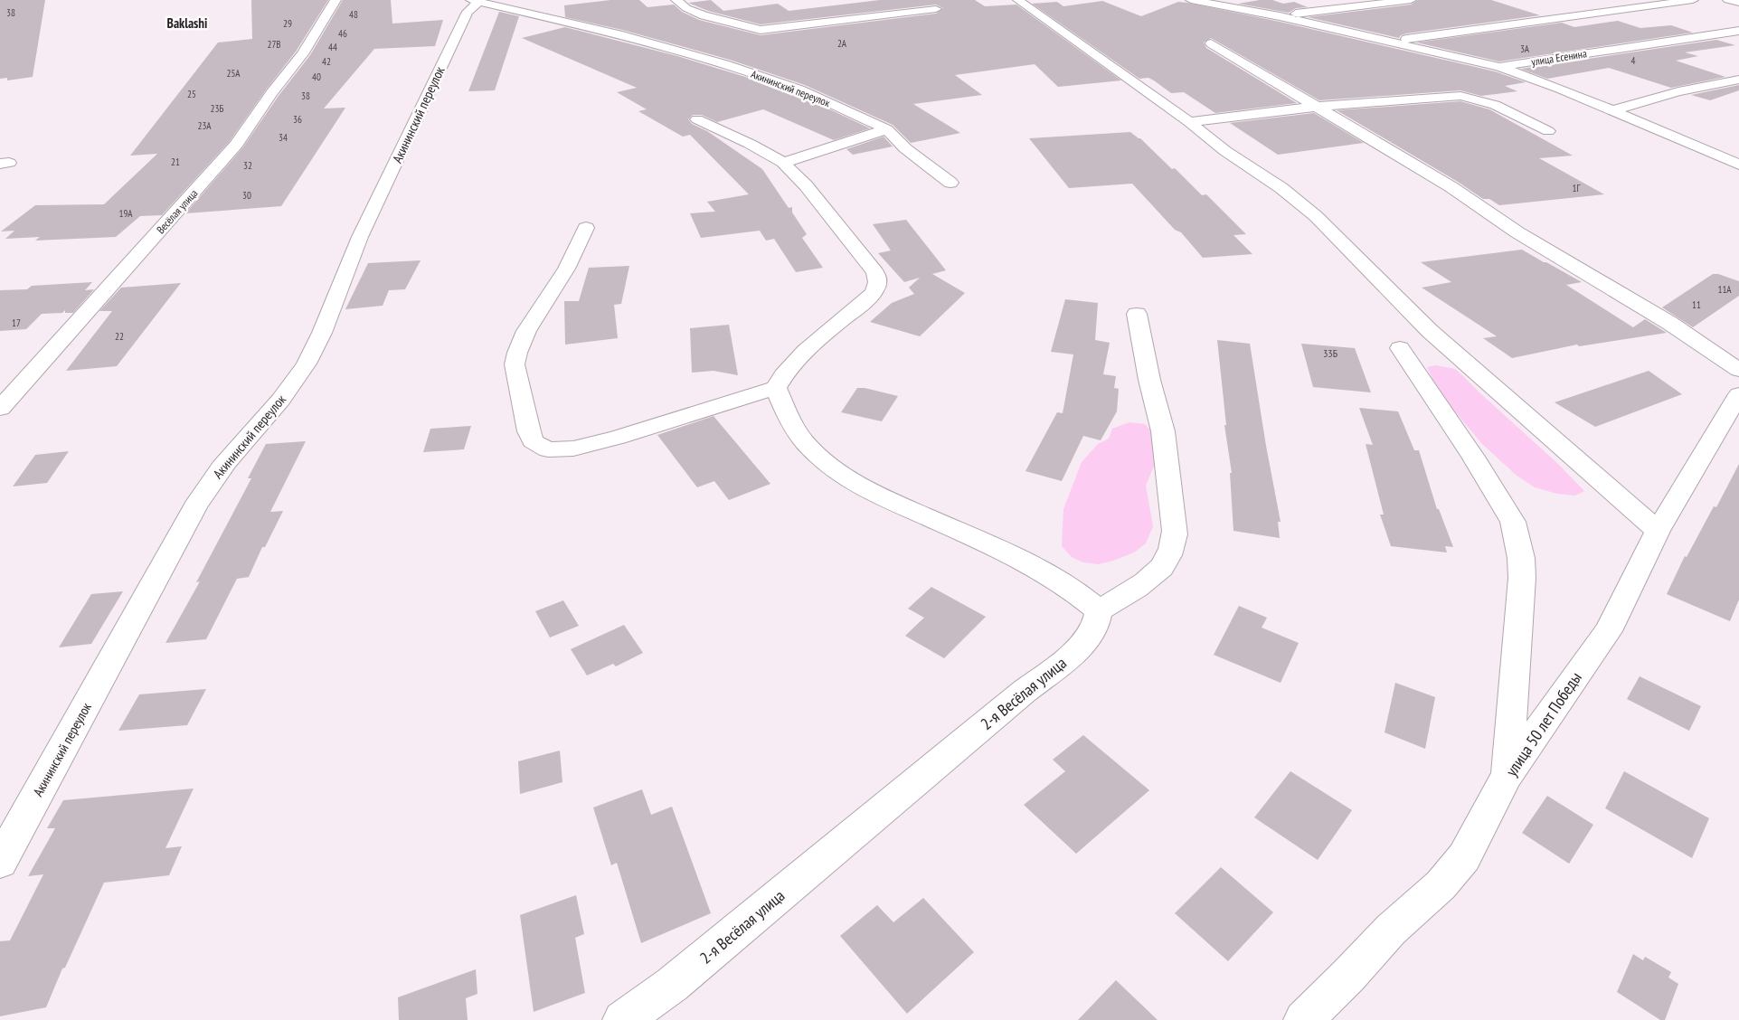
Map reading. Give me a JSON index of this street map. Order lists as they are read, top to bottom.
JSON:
{
  "streets": {
    "street": [
      "улица Есенина",
      "Акининский переулок",
      "Весёлая улица",
      "2-я Весёлая улица",
      "улица 50 лет Победы"
    ]
  },
  "districts": ["Baklashi"],
  "house_numbers": [
    "38",
    "48",
    "29",
    "46",
    "2А",
    "27В",
    "44",
    "3А",
    "4",
    "42",
    "25А",
    "40",
    "25",
    "38",
    "23Б",
    "36",
    "23А",
    "34",
    "21",
    "32",
    "1Г",
    "30",
    "19А",
    "11А",
    "11",
    "17",
    "22",
    "33Б"
  ]
}
